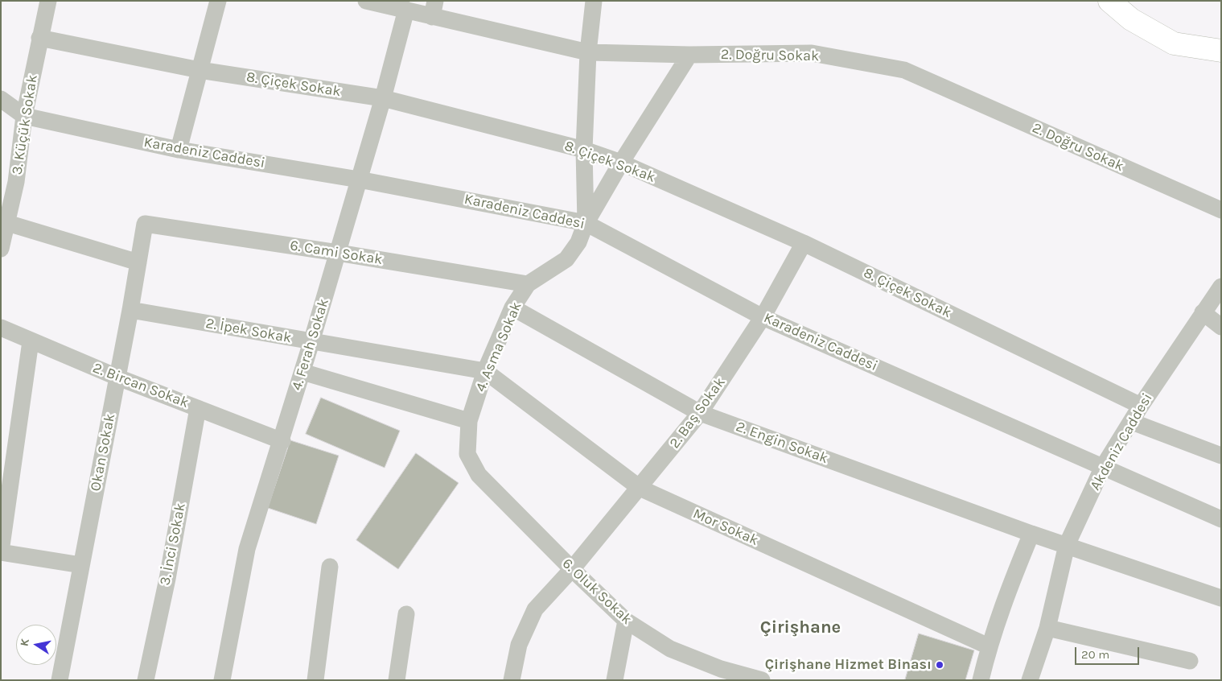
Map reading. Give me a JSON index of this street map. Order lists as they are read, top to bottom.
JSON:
{
  "streets": {
    "street": [
      "2. Doğru Sokak",
      "8. Çiçek Sokak",
      "3. Küçük Sokak",
      "Karadeniz Caddesi",
      "6. Cami Sokak",
      "2. İpek Sokak",
      "4. Ferah Sokak",
      "4. Asma Sokak",
      "2. Bircan Sokak",
      "2. Baş Sokak",
      "Akdeniz Caddesi",
      "2. Engin Sokak",
      "Okan Sokak",
      "Mor Sokak",
      "3. İnci Sokak",
      "6. Oluk Sokak"
    ]
  },
  "crossings": [
    ["2. Doğru Sokak", "4. Ferah Sokak"],
    ["2. Doğru Sokak", "4. Asma Sokak"],
    ["8. Çiçek Sokak", "3. Küçük Sokak"],
    ["8. Çiçek Sokak", "4. Ferah Sokak"],
    ["8. Çiçek Sokak", "4. Asma Sokak"],
    ["8. Çiçek Sokak", "2. Baş Sokak"],
    ["8. Çiçek Sokak", "Akdeniz Caddesi"],
    ["3. Küçük Sokak", "Karadeniz Caddesi"],
    ["Karadeniz Caddesi", "4. Ferah Sokak"],
    ["Karadeniz Caddesi", "4. Asma Sokak"],
    ["Karadeniz Caddesi", "2. Baş Sokak"],
    ["Karadeniz Caddesi", "Akdeniz Caddesi"],
    ["6. Cami Sokak", "4. Ferah Sokak"],
    ["6. Cami Sokak", "4. Asma Sokak"],
    ["6. Cami Sokak", "Okan Sokak"],
    ["2. İpek Sokak", "4. Ferah Sokak"],
    ["2. İpek Sokak", "4. Asma Sokak"],
    ["2. İpek Sokak", "Okan Sokak"],
    ["2. İpek Sokak", "Mor Sokak"],
    ["4. Ferah Sokak", "2. Bircan Sokak"],
    ["4. Asma Sokak", "2. Engin Sokak"],
    ["4. Asma Sokak", "Mor Sokak"],
    ["4. Asma Sokak", "6. Oluk Sokak"],
    ["2. Bircan Sokak", "Okan Sokak"],
    ["2. Bircan Sokak", "3. İnci Sokak"],
    ["2. Baş Sokak", "2. Engin Sokak"],
    ["2. Baş Sokak", "Mor Sokak"],
    ["2. Baş Sokak", "6. Oluk Sokak"],
    ["Akdeniz Caddesi", "2. Engin Sokak"]
  ],
  "districts": ["Çirişhane"],
  "places": ["Çirişhane Hizmet Binası"],
  "scale_bar": "20 m",
  "north": "left"
}
